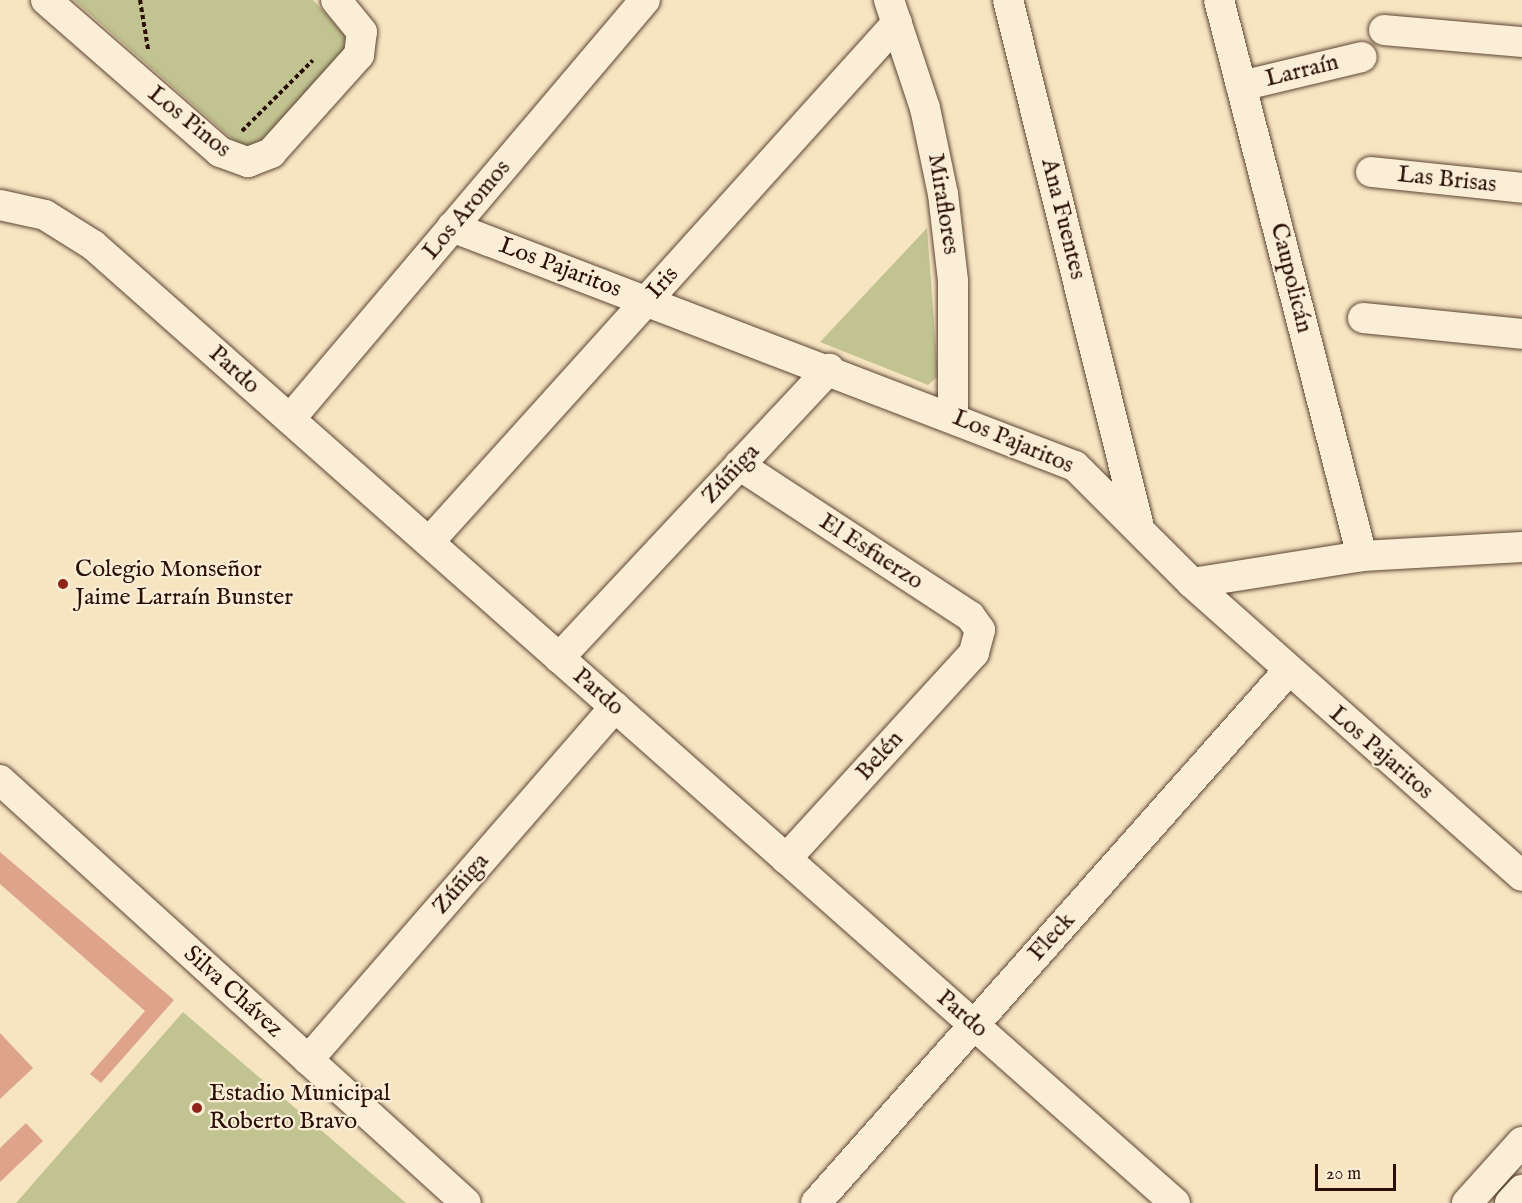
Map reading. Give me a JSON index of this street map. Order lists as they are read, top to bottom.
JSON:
{
  "streets": {
    "street": [
      "Larraín",
      "Los Pinos",
      "Las Brisas",
      "Miraflores",
      "Los Aromos",
      "Ana Fuentes",
      "Los Pajaritos",
      "Caupolicán",
      "Iris",
      "Pardo",
      "Zúñiga",
      "El Esfuerzo",
      "Belén",
      "Fleck",
      "Silva Chávez"
    ]
  },
  "crossings": [
    ["Larraín", "Caupolicán"],
    ["Miraflores", "Los Pajaritos"],
    ["Miraflores", "Iris"],
    ["Los Aromos", "Los Pajaritos"],
    ["Los Aromos", "Pardo"],
    ["Ana Fuentes", "Los Pajaritos"],
    ["Los Pajaritos", "Iris"],
    ["Los Pajaritos", "Zúñiga"],
    ["Los Pajaritos", "Fleck"],
    ["Iris", "Pardo"],
    ["Pardo", "Zúñiga"],
    ["Pardo", "Belén"],
    ["Pardo", "Fleck"],
    ["Zúñiga", "El Esfuerzo"],
    ["Zúñiga", "Silva Chávez"],
    ["El Esfuerzo", "Belén"]
  ],
  "places": ["Colegio Monseñor Jaime Larraín Bunster", "Estadio Municipal Roberto Bravo"],
  "scale_bar": "20 m"
}
